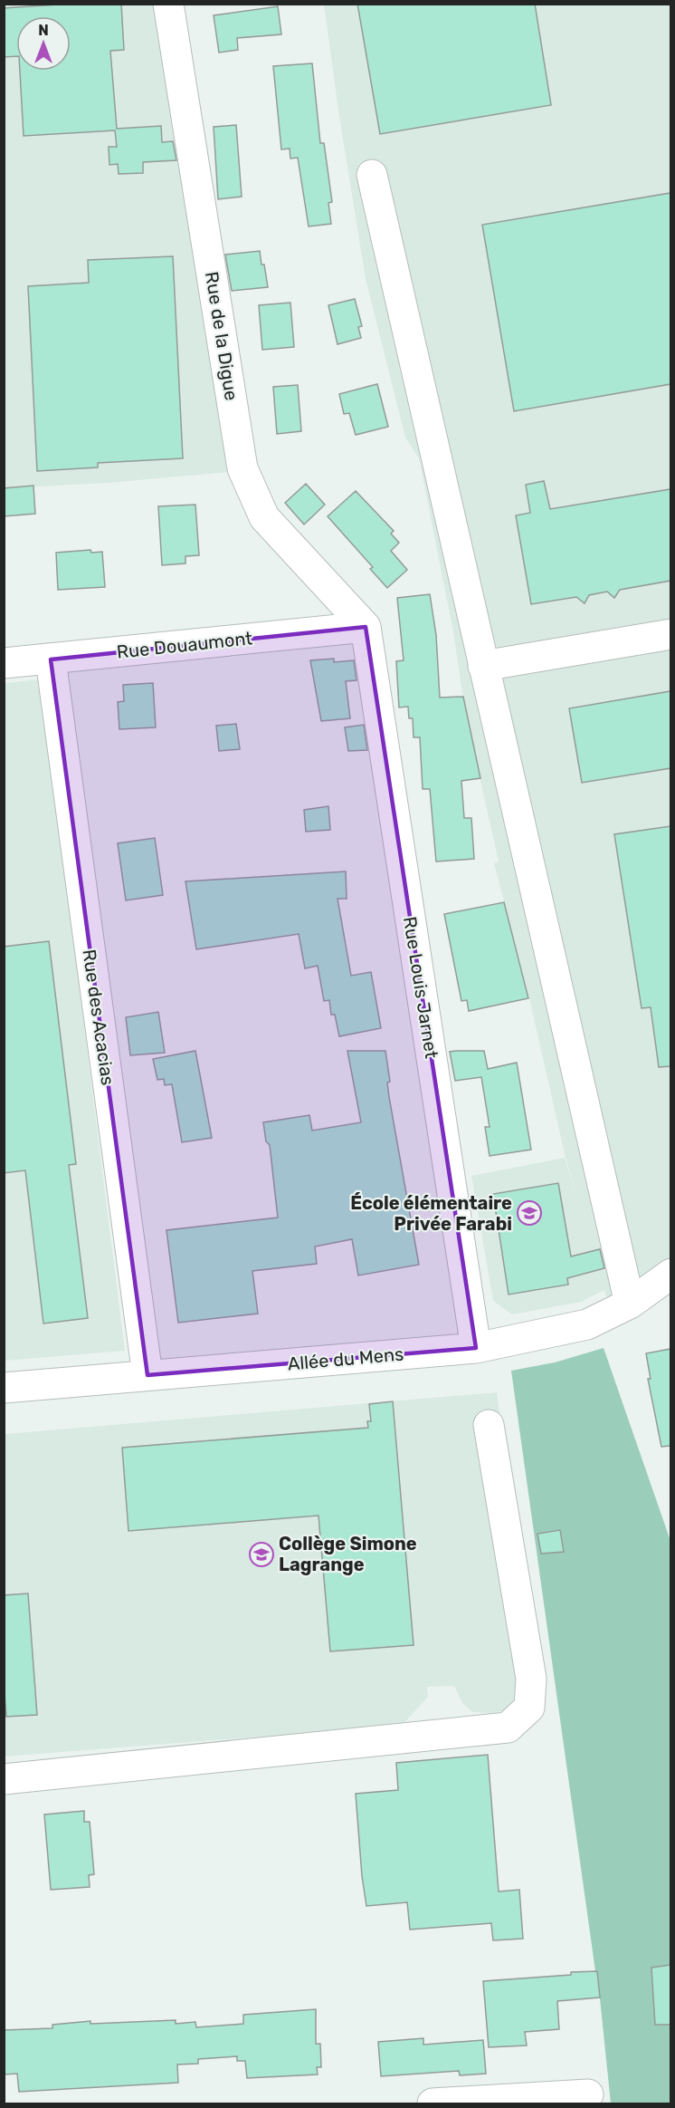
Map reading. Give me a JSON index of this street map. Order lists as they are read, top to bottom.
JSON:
{
  "streets": {
    "street": [
      "Rue de la Digue",
      "Rue Douaumont",
      "Rue Louis Jarnet",
      "Rue des Acacias",
      "Allée du Mens"
    ]
  },
  "crossings": [
    ["Rue de la Digue", "Rue Douaumont"],
    ["Rue de la Digue", "Rue Louis Jarnet"],
    ["Rue Douaumont", "Rue Louis Jarnet"],
    ["Rue Douaumont", "Rue des Acacias"],
    ["Rue Louis Jarnet", "Allée du Mens"],
    ["Rue des Acacias", "Allée du Mens"]
  ],
  "places": {
    "school or university": ["École élémentaire Privée Farabi", "Collège Simone Lagrange"]
  },
  "north": "top"
}
